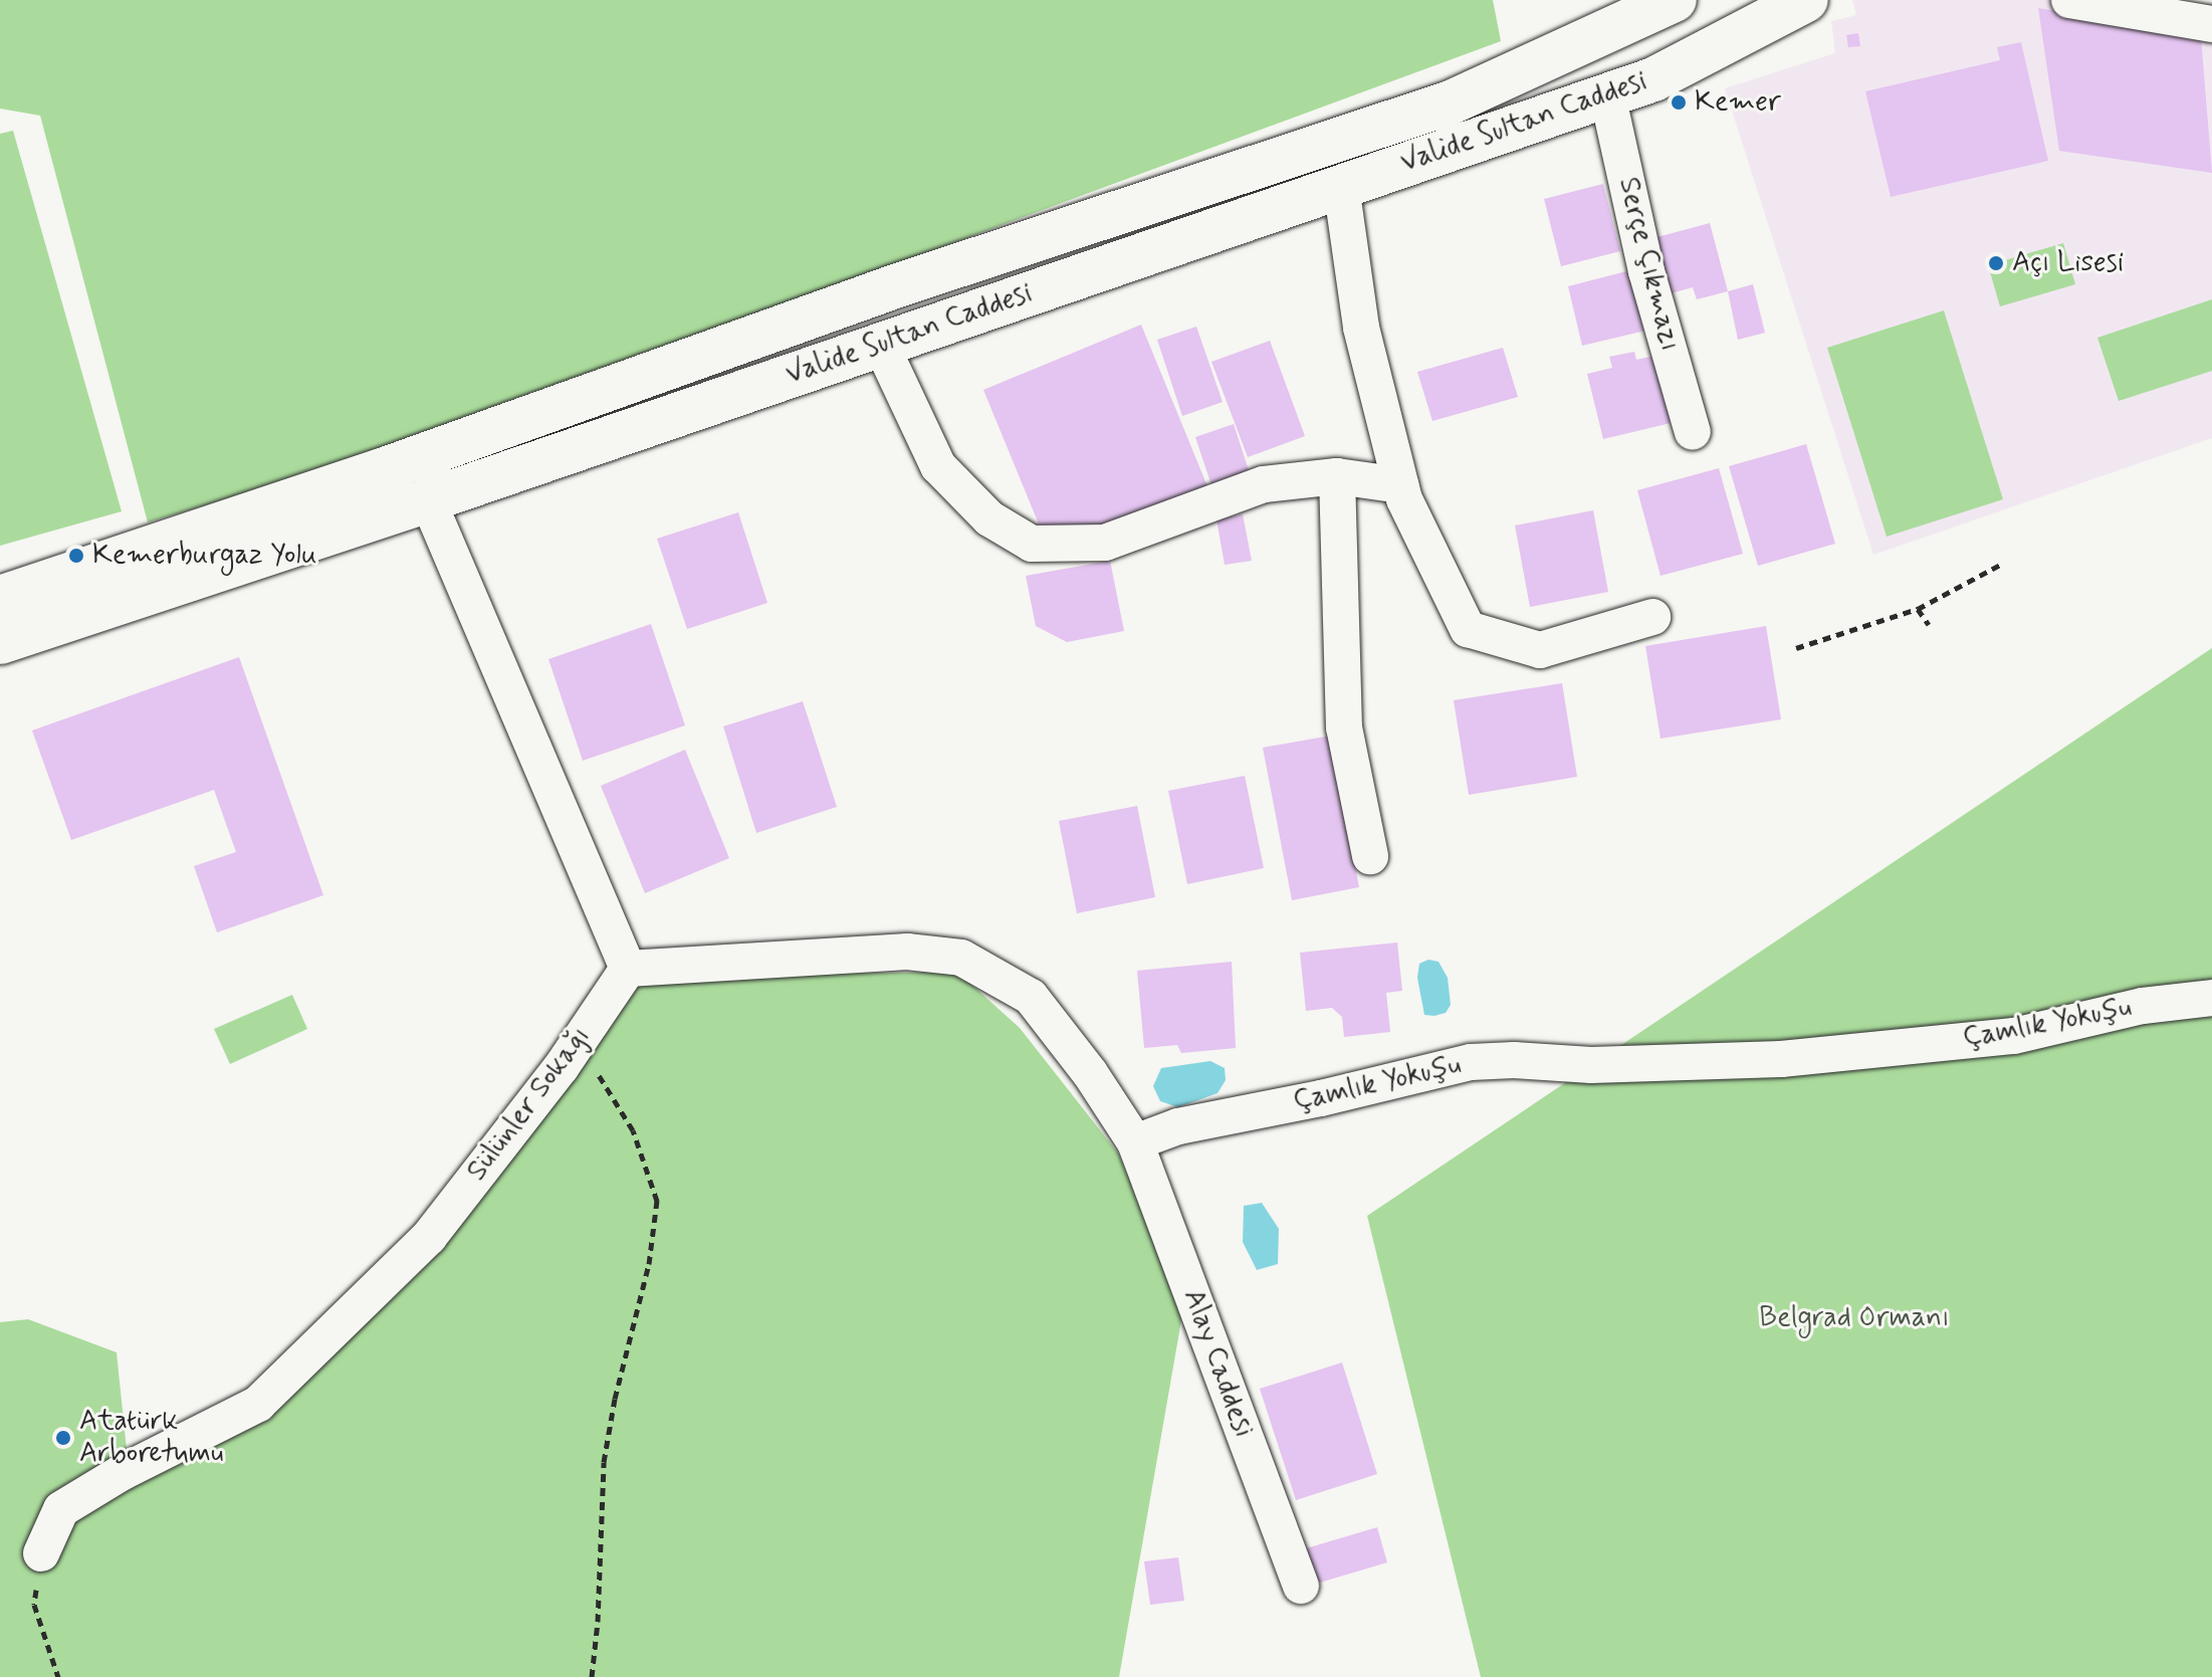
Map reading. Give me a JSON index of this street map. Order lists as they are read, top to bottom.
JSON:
{
  "streets": {
    "main road": ["Valide Sultan Caddesi"],
    "street": [
      "Serçe Çıkmazı",
      "Çamlık Yokuşu",
      "Sülünler Sokağı",
      "Alay Caddesi"
    ]
  },
  "crossings": [
    ["Valide Sultan Caddesi", "Serçe Çıkmazı"],
    ["Çamlık Yokuşu", "Alay Caddesi"]
  ],
  "parks": ["Belgrad Ormanı"],
  "places": [
    "Kemer",
    "Açı Lisesi",
    "Kemerburgaz Yolu",
    "Atatürk Arboretumu"
  ]
}
